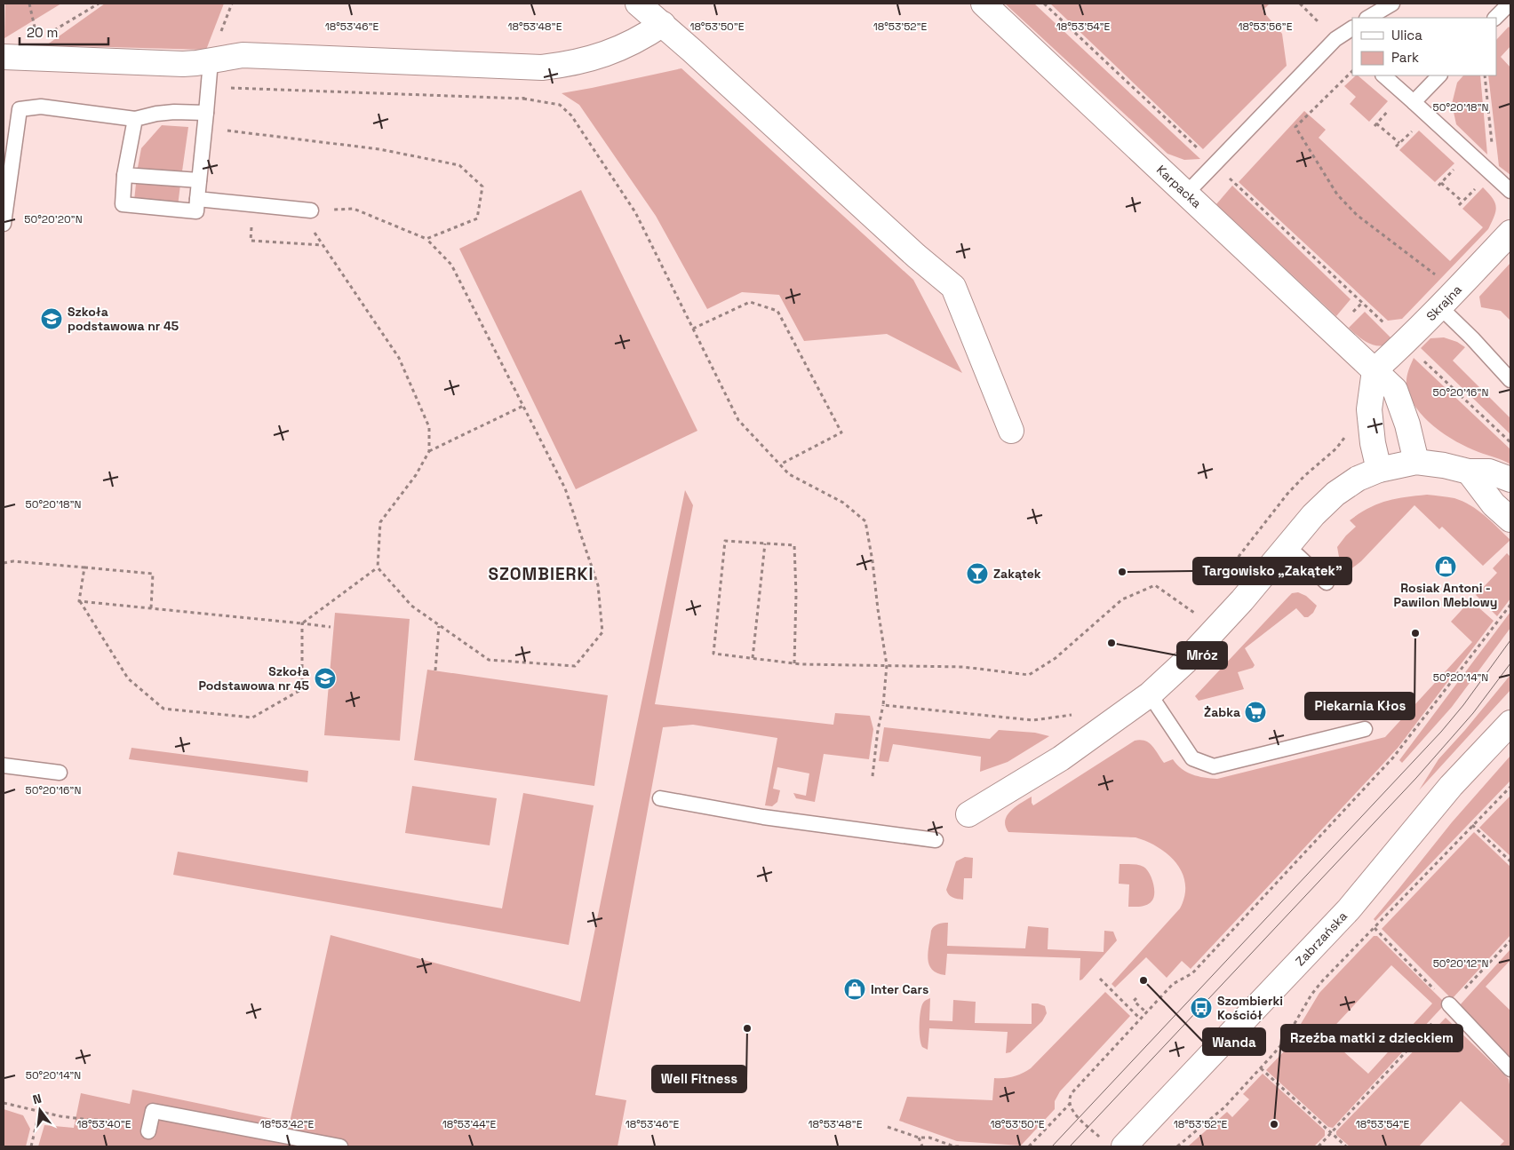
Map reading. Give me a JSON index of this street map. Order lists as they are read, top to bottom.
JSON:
{
  "streets": {
    "street": ["Karpacka", "Skrajna", "Zabrzańska"]
  },
  "crossings": [
    ["Karpacka", "Skrajna"]
  ],
  "districts": ["SZOMBIERKI"],
  "places": {
    "school or university": ["Szkoła podstawowa nr 45", "Szkoła Podstawowa nr 45"],
    "shop": ["Rosiak Antoni - Pawilon Meblowy", "Inter Cars"],
    "other": [
      "Targowisko „Zakątek”",
      "Piekarnia Kłos",
      "Mróz",
      "Wanda",
      "Well Fitness",
      "Rzeźba matki z dzieckiem"
    ],
    "bar": ["Zakątek"],
    "supermarket": ["Żabka"],
    "bus stop": ["Szombierki Kościół"]
  },
  "legend": ["Ulica", "Park"],
  "scale_bar": "20 m",
  "north": "top",
  "coordinates": [
    "18°53'46\"E",
    "18°53'48\"E",
    "18°53'50\"E",
    "18°53'52\"E",
    "18°53'54\"E",
    "18°53'56\"E",
    "50°20'18\"N",
    "50°20'20\"N",
    "50°20'16\"N",
    "50°20'14\"N",
    "50°20'12\"N",
    "18°53'40\"E",
    "18°53'42\"E",
    "18°53'44\"E"
  ]
}
